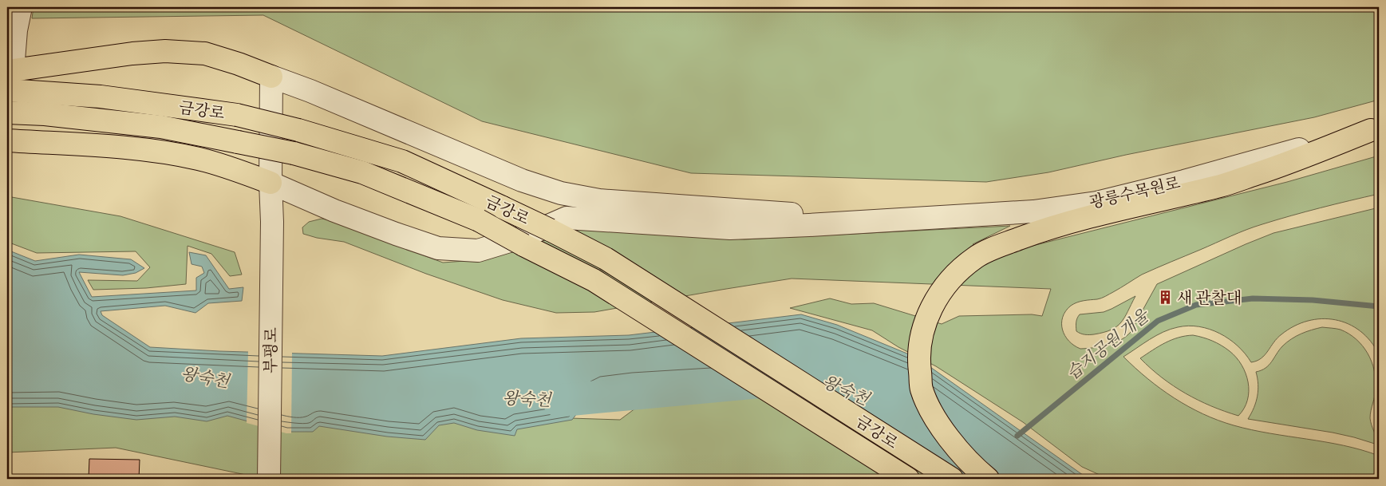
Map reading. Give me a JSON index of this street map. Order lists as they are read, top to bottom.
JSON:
{
  "streets": {
    "main road": ["금강로"],
    "street": ["광릉수목원로", "부평로"]
  },
  "water": ["습지공원 개울", "왕숙천"],
  "places": {
    "building": ["새 관찰대"]
  }
}
